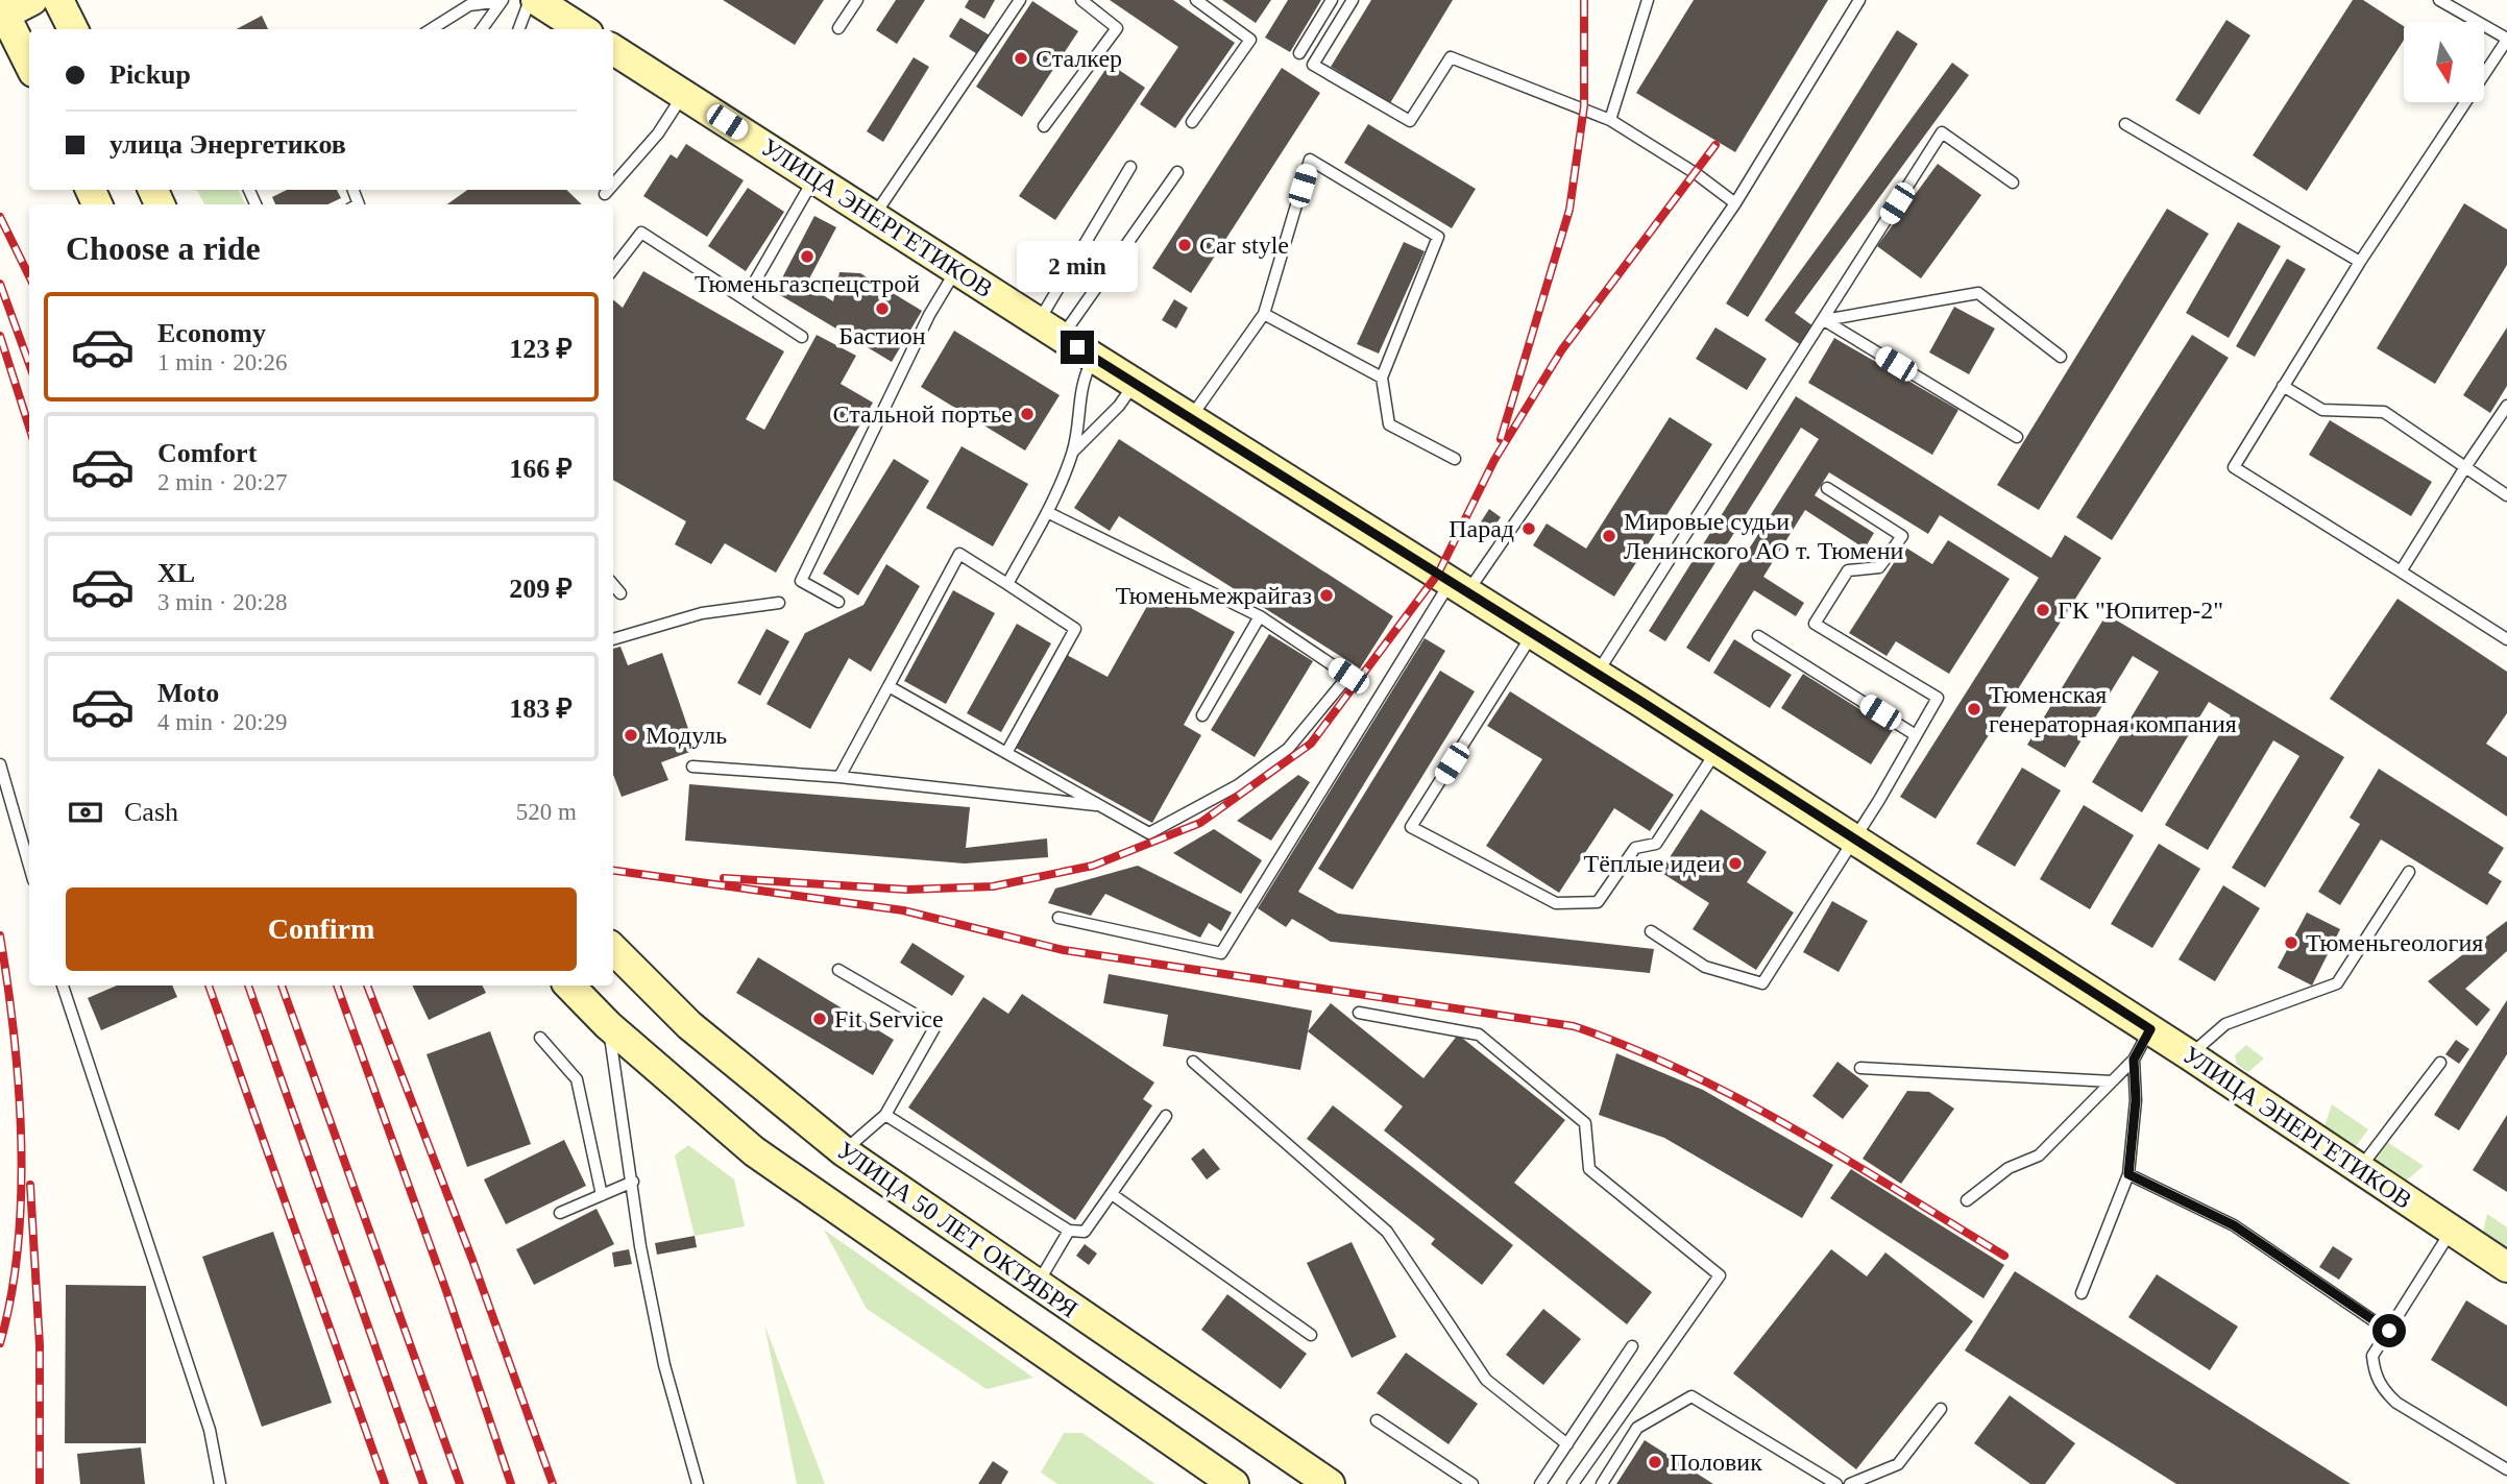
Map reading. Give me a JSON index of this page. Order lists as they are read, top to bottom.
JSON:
{
  "streets": {
    "street": ["УЛИЦА ЭНЕРГЕТИКОВ", "УЛИЦА 50 ЛЕТ ОКТЯБРЯ"]
  },
  "places": [
    "Сталкер",
    "Car style",
    "Тюменьгазспецстрой",
    "Бастион",
    "Стальной портье",
    "Парад",
    "Мировые судьи Ленинского АО т. Тюмени",
    "Тюменьмежрайгаз",
    "ГК \"Юпитер-2\"",
    "Тюменская генераторная компания",
    "Модуль",
    "Тёплые идеи",
    "Тюменьгеология",
    "Fit Service",
    "Половик"
  ],
  "north": "bottom",
  "page": {
    "banner": ["Pickup", "улица Энергетиков"],
    "heading": "Choose a ride",
    "bubble": "2 min",
    "list": [
      {
        "name": "Economy",
        "note": "1 min · 20:26",
        "value": "123 ₽"
      },
      {
        "name": "Comfort",
        "note": "2 min · 20:27",
        "value": "166 ₽"
      },
      {
        "name": "XL",
        "note": "3 min · 20:28",
        "value": "209 ₽"
      },
      {
        "name": "Moto",
        "note": "4 min · 20:29",
        "value": "183 ₽"
      }
    ],
    "pay": ["Cash", "520 m"],
    "buttons": "Confirm"
  }
}
